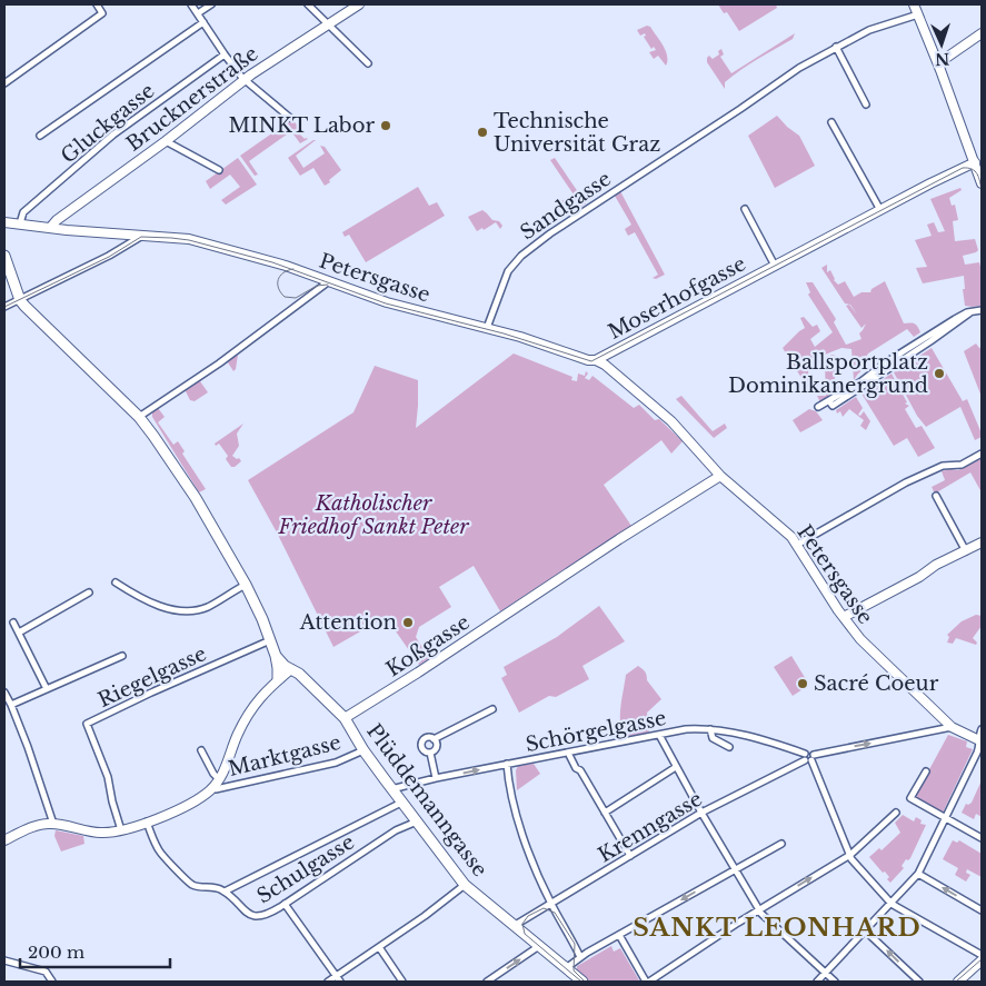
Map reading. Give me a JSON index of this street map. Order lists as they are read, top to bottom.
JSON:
{
  "streets": {
    "main road": [
      "Brucknerstraße",
      "Petersgasse",
      "Moserhofgasse",
      "Koßgasse",
      "Plüddemanngasse"
    ],
    "street": [
      "Gluckgasse",
      "Sandgasse",
      "Riegelgasse",
      "Schörgelgasse",
      "Marktgasse",
      "Krenngasse",
      "Schulgasse"
    ]
  },
  "crossings": [
    ["Brucknerstraße", "Petersgasse"],
    ["Gluckgasse", "Petersgasse"],
    ["Sandgasse", "Petersgasse"],
    ["Petersgasse", "Moserhofgasse"],
    ["Petersgasse", "Koßgasse"],
    ["Petersgasse", "Schörgelgasse"],
    ["Koßgasse", "Plüddemanngasse"],
    ["Riegelgasse", "Plüddemanngasse"],
    ["Schörgelgasse", "Plüddemanngasse"],
    ["Schörgelgasse", "Krenngasse"],
    ["Marktgasse", "Plüddemanngasse"],
    ["Plüddemanngasse", "Krenngasse"],
    ["Plüddemanngasse", "Schulgasse"]
  ],
  "one_way": ["Schörgelgasse"],
  "districts": ["SANKT LEONHARD"],
  "parks": ["Katholischer Friedhof Sankt Peter"],
  "places": [
    "MINKT Labor",
    "Technische Universität Graz",
    "Ballsportplatz Dominikanergrund",
    "Attention",
    "Sacré Coeur"
  ],
  "scale_bar": "200 m",
  "north": "bottom"
}
